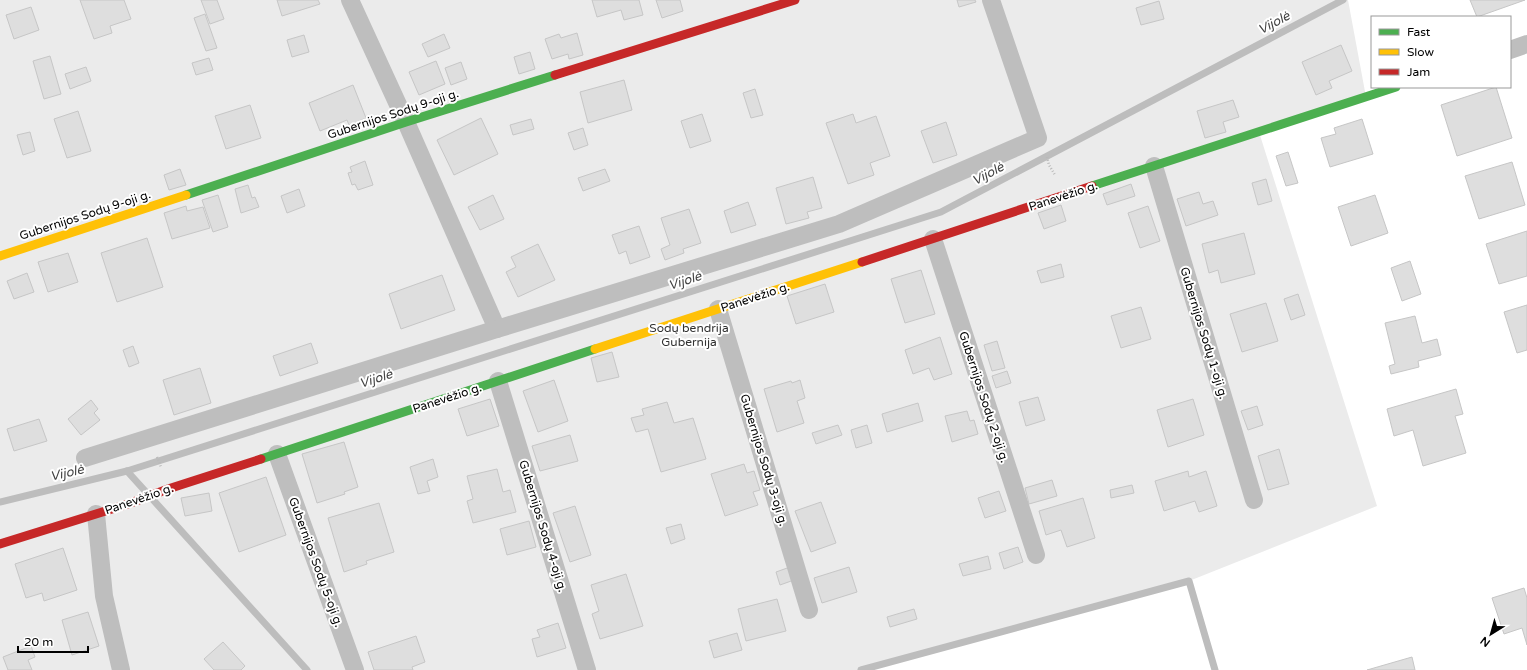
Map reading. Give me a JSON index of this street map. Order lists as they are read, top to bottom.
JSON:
{
  "streets": {
    "street": [
      "Gubernijos Sodų 9-oji g.",
      "Panevėžio g.",
      "Gubernijos Sodų 1-oji g.",
      "Gubernijos Sodų 2-oji g.",
      "Gubernijos Sodų 3-oji g.",
      "Gubernijos Sodų 4-oji g.",
      "Gubernijos Sodų 5-oji g."
    ]
  },
  "crossings": [
    ["Panevėžio g.", "Gubernijos Sodų 1-oji g."],
    ["Panevėžio g.", "Gubernijos Sodų 2-oji g."],
    ["Panevėžio g.", "Gubernijos Sodų 3-oji g."],
    ["Panevėžio g.", "Gubernijos Sodų 4-oji g."],
    ["Panevėžio g.", "Gubernijos Sodų 5-oji g."]
  ],
  "water": ["Vijolė"],
  "parks": ["Sodų bendrija Gubernija"],
  "legend": ["Fast", "Slow", "Jam"],
  "scale_bar": "20 m",
  "north": "bottom left"
}
